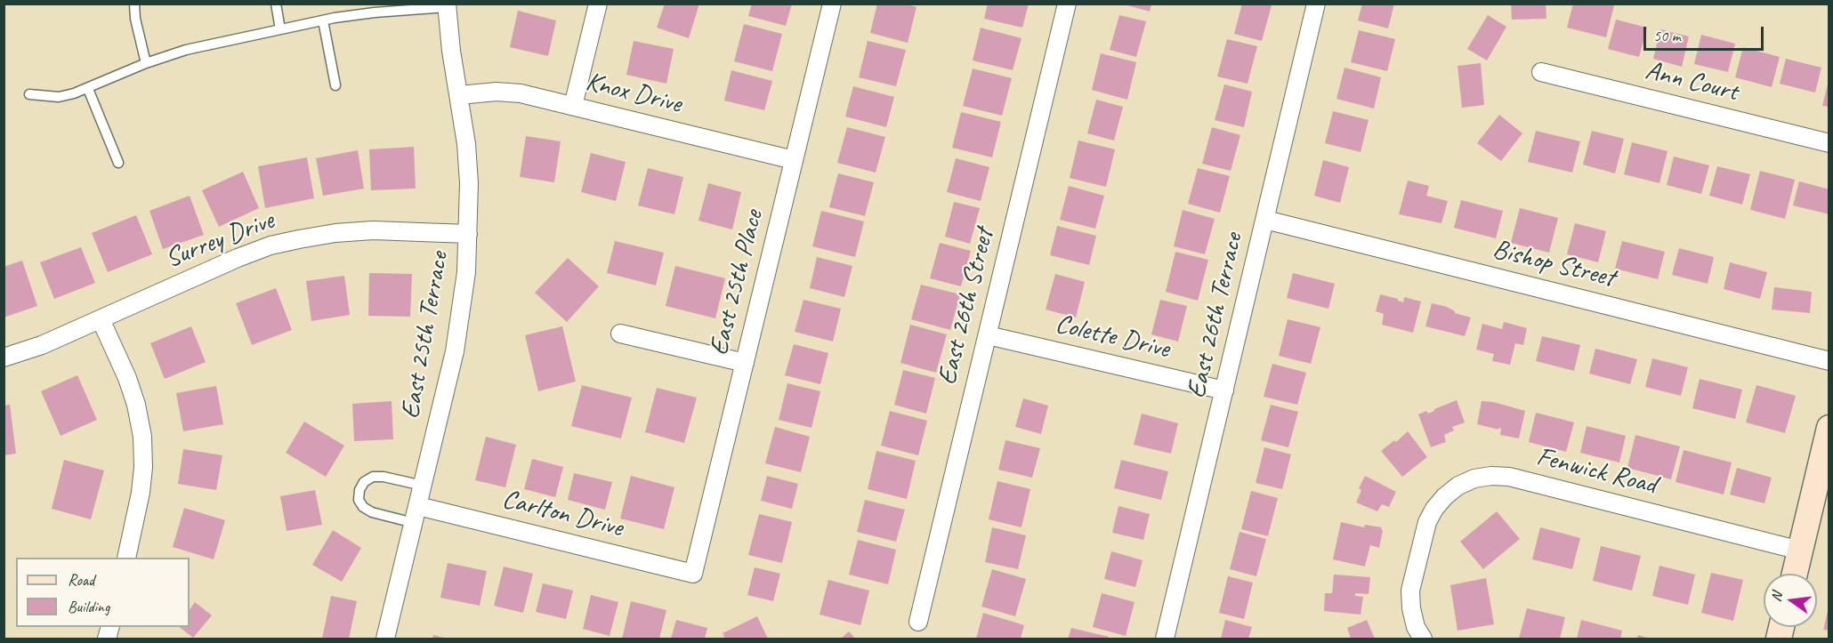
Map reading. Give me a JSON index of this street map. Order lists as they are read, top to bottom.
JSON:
{
  "streets": {
    "street": [
      "Ann Court",
      "Knox Drive",
      "Surrey Drive",
      "Bishop Street",
      "East 25th Place",
      "East 26th Street",
      "East 26th Terrace",
      "East 25th Terrace",
      "Colette Drive",
      "Fenwick Road",
      "Carlton Drive"
    ]
  },
  "crossings": [
    ["Knox Drive", "East 25th Place"],
    ["Knox Drive", "East 25th Terrace"],
    ["Surrey Drive", "East 25th Terrace"],
    ["Bishop Street", "East 26th Terrace"],
    ["East 25th Place", "Carlton Drive"],
    ["East 26th Street", "Colette Drive"],
    ["East 26th Terrace", "Colette Drive"],
    ["East 25th Terrace", "Carlton Drive"]
  ],
  "legend": ["Road", "Building"],
  "scale_bar": "50 m",
  "north": "left"
}
